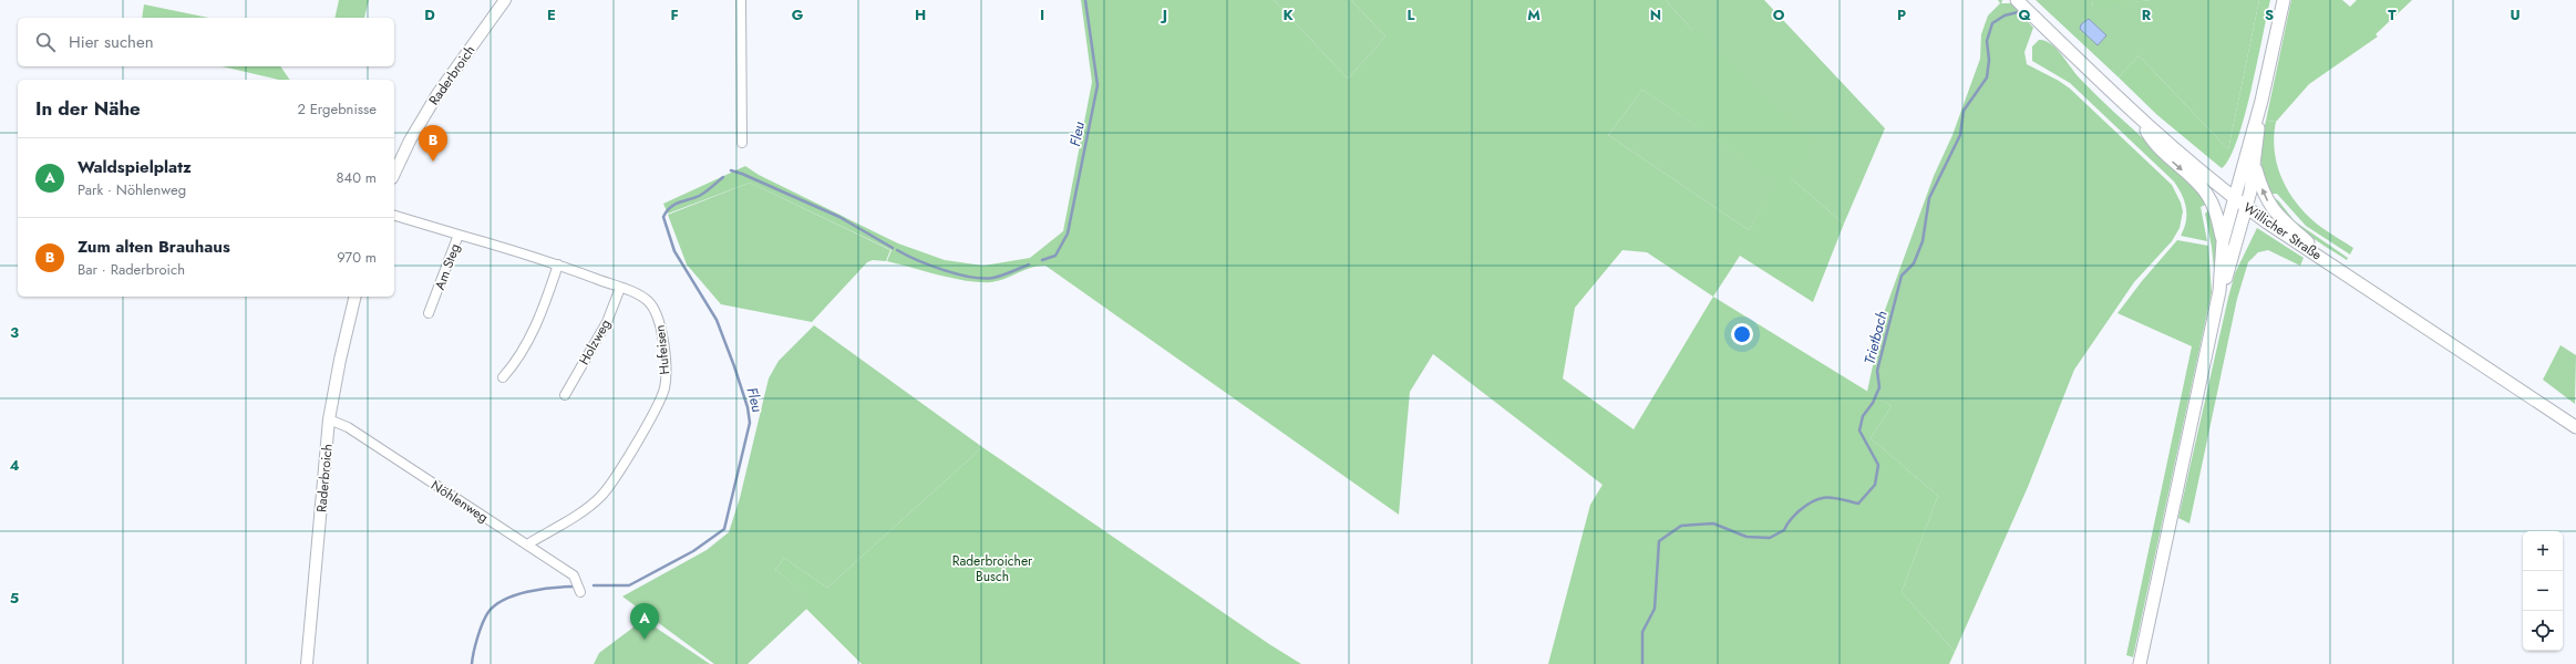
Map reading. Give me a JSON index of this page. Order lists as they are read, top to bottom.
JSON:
{
  "streets": {
    "main road": ["Willicher Straße"],
    "street": [
      "Raderbroich",
      "Am Steg",
      "Holzweg",
      "Hufeisen",
      "Nöhlenweg"
    ]
  },
  "crossings": [
    ["Raderbroich", "Nöhlenweg"],
    ["Am Steg", "Hufeisen"],
    ["Holzweg", "Hufeisen"],
    ["Hufeisen", "Nöhlenweg"]
  ],
  "water": ["Fleu", "Trietbach"],
  "parks": ["Raderbroicher Busch"],
  "page": {
    "search": "Hier suchen",
    "heading": ["In der Nähe", "2 Ergebnisse"],
    "pins": ["B", "A"],
    "list": [
      {
        "mark": "A",
        "name": "Waldspielplatz",
        "note": "Park · Nöhlenweg",
        "value": "840 m"
      },
      {
        "mark": "B",
        "name": "Zum alten Brauhaus",
        "note": "Bar · Raderbroich",
        "value": "970 m"
      }
    ],
    "map_buttons": ["+", "−"]
  },
  "grid": {
    "columns": [
      "D",
      "E",
      "F",
      "G",
      "H",
      "I",
      "J",
      "K",
      "L",
      "M",
      "N",
      "O",
      "P",
      "Q",
      "R",
      "S",
      "T",
      "U"
    ],
    "rows": ["3", "4", "5"]
  }
}
